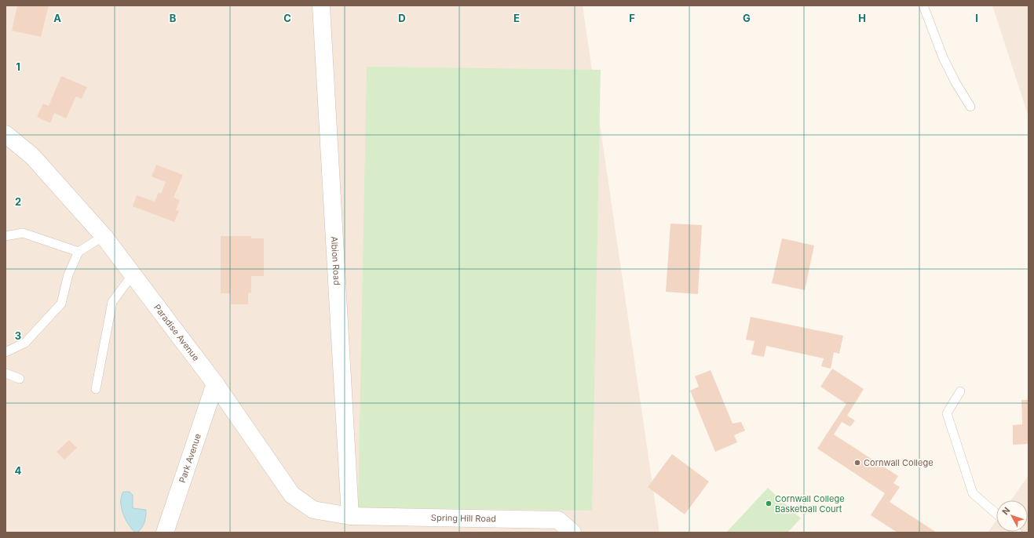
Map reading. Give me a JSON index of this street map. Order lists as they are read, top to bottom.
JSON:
{
  "streets": {
    "street": [
      "Albion Road",
      "Paradise Avenue",
      "Park Avenue",
      "Spring Hill Road"
    ]
  },
  "crossings": [
    ["Albion Road", "Paradise Avenue"],
    ["Albion Road", "Spring Hill Road"],
    ["Paradise Avenue", "Park Avenue"],
    ["Paradise Avenue", "Spring Hill Road"]
  ],
  "places": ["Cornwall College", "Cornwall College Basketball Court"],
  "north": "top left",
  "grid": {
    "columns": [
      "A",
      "B",
      "C",
      "D",
      "E",
      "F",
      "G",
      "H",
      "I"
    ],
    "rows": [
      "1",
      "2",
      "3",
      "4"
    ]
  }
}
